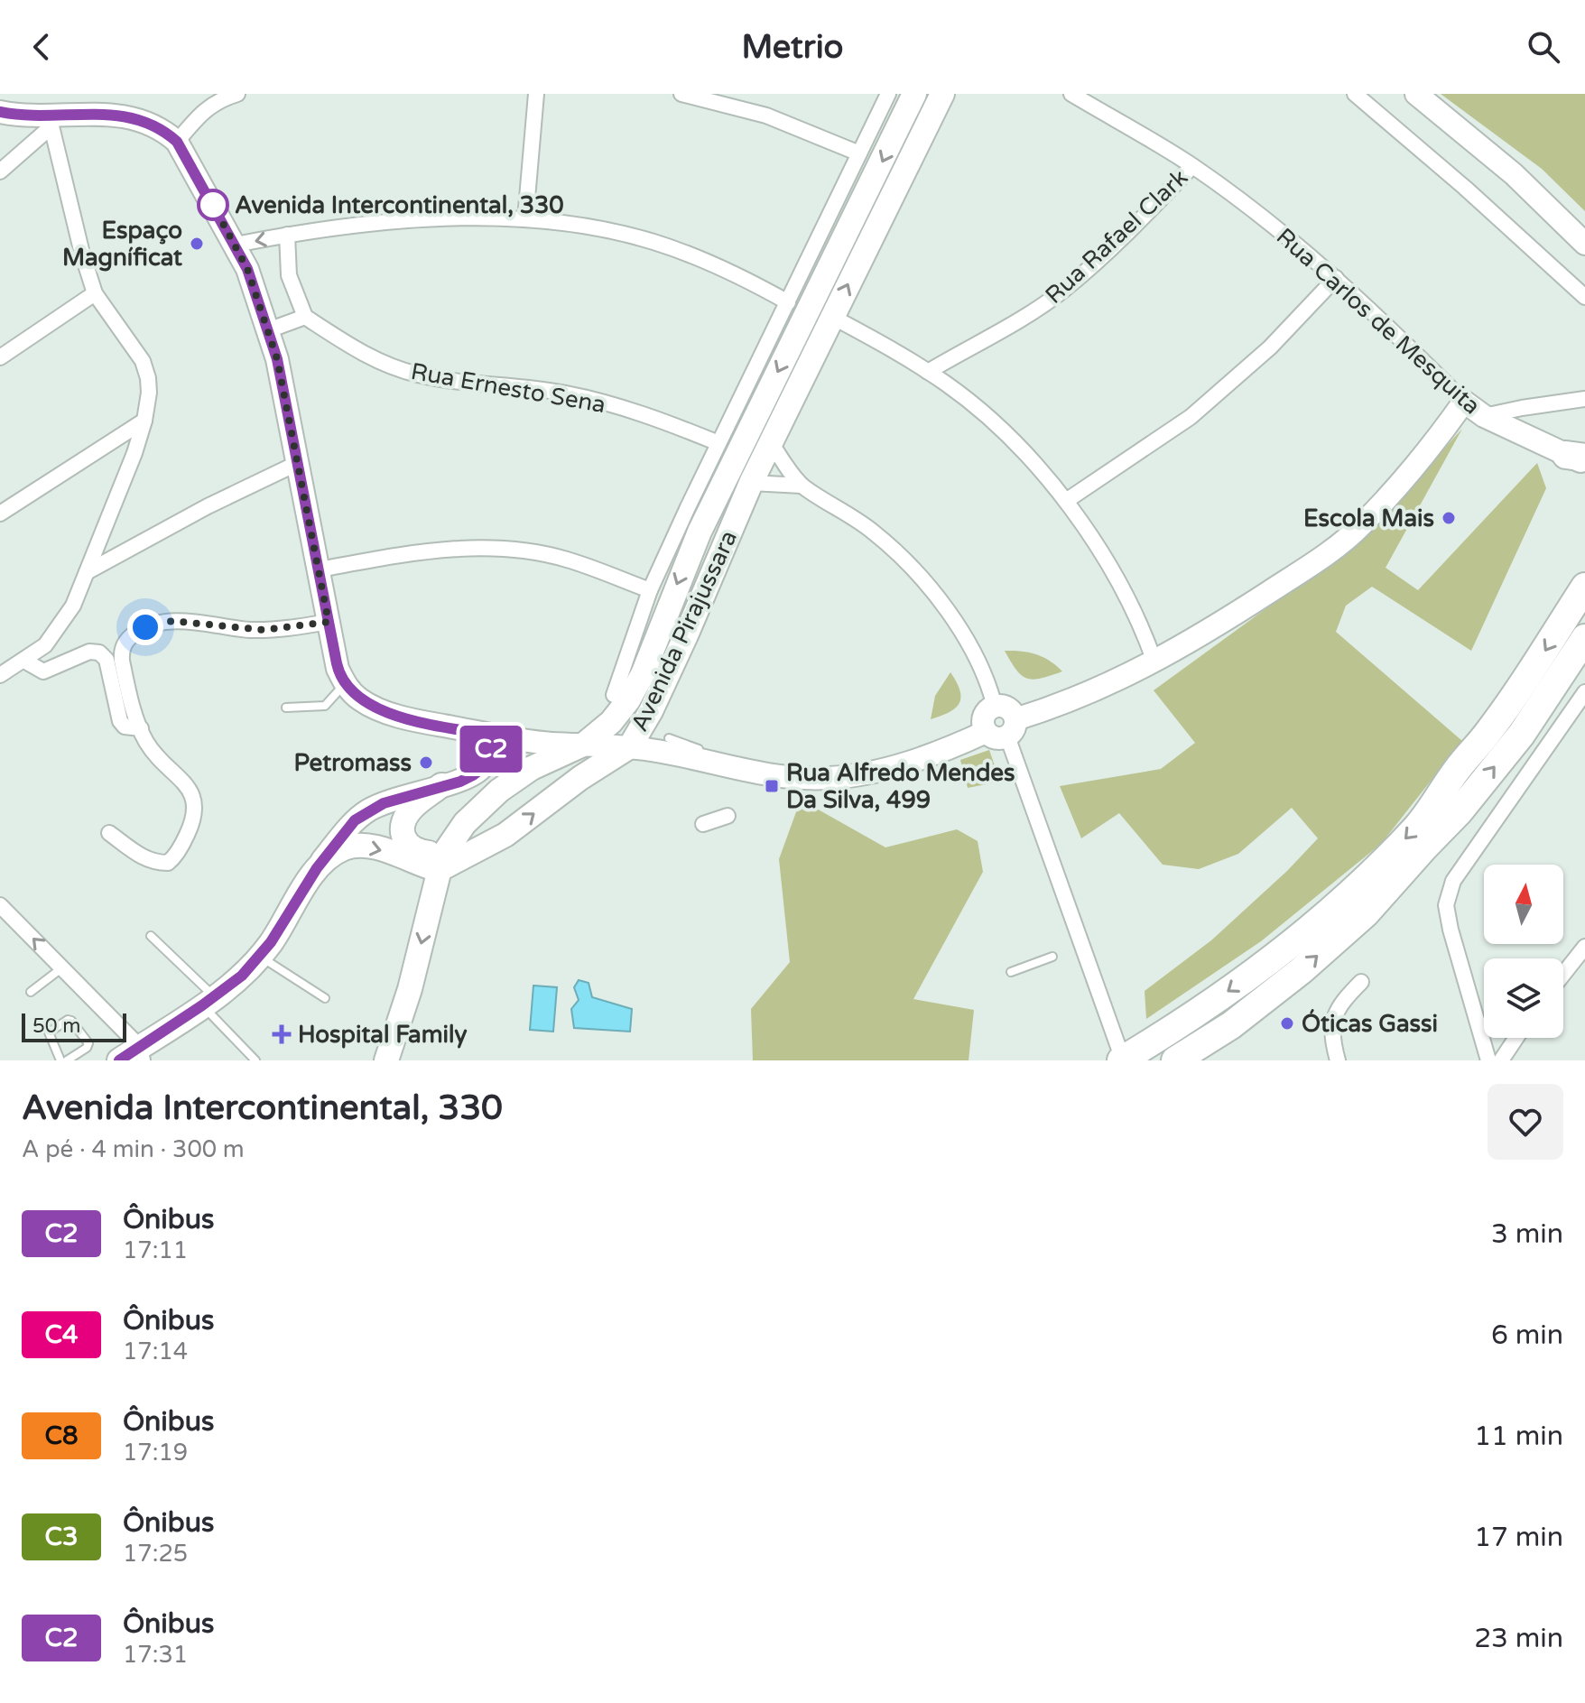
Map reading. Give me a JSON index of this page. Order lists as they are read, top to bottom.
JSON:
{
  "streets": {
    "main road": ["Avenida Pirajussara"],
    "street": ["Rua Rafael Clark", "Rua Carlos de Mesquita", "Rua Ernesto Sena"]
  },
  "crossings": [
    ["Rua Rafael Clark", "Rua Carlos de Mesquita"],
    ["Rua Ernesto Sena", "Avenida Pirajussara"]
  ],
  "places": {
    "other": [
      "Avenida Intercontinental, 330",
      "Espaço Magníficat",
      "Escola Mais",
      "Petromass",
      "Óticas Gassi"
    ],
    "transit": ["Rua Alfredo Mendes Da Silva, 499"],
    "health": ["Hospital Family"]
  },
  "lines": ["bus line C2"],
  "scale_bar": "50 m",
  "north": "top",
  "page": {
    "header": "Metrio",
    "on_map": "C2",
    "scale": "50 m",
    "heading": ["Avenida Intercontinental, 330", "A pé · 4 min · 300 m"],
    "list": [
      {
        "mark": "C2",
        "name": "Ônibus",
        "note": "17:11",
        "value": "3 min"
      },
      {
        "mark": "C4",
        "name": "Ônibus",
        "note": "17:14",
        "value": "6 min"
      },
      {
        "mark": "C8",
        "name": "Ônibus",
        "note": "17:19",
        "value": "11 min"
      },
      {
        "mark": "C3",
        "name": "Ônibus",
        "note": "17:25",
        "value": "17 min"
      },
      {
        "mark": "C2",
        "name": "Ônibus",
        "note": "17:31",
        "value": "23 min"
      }
    ]
  }
}
